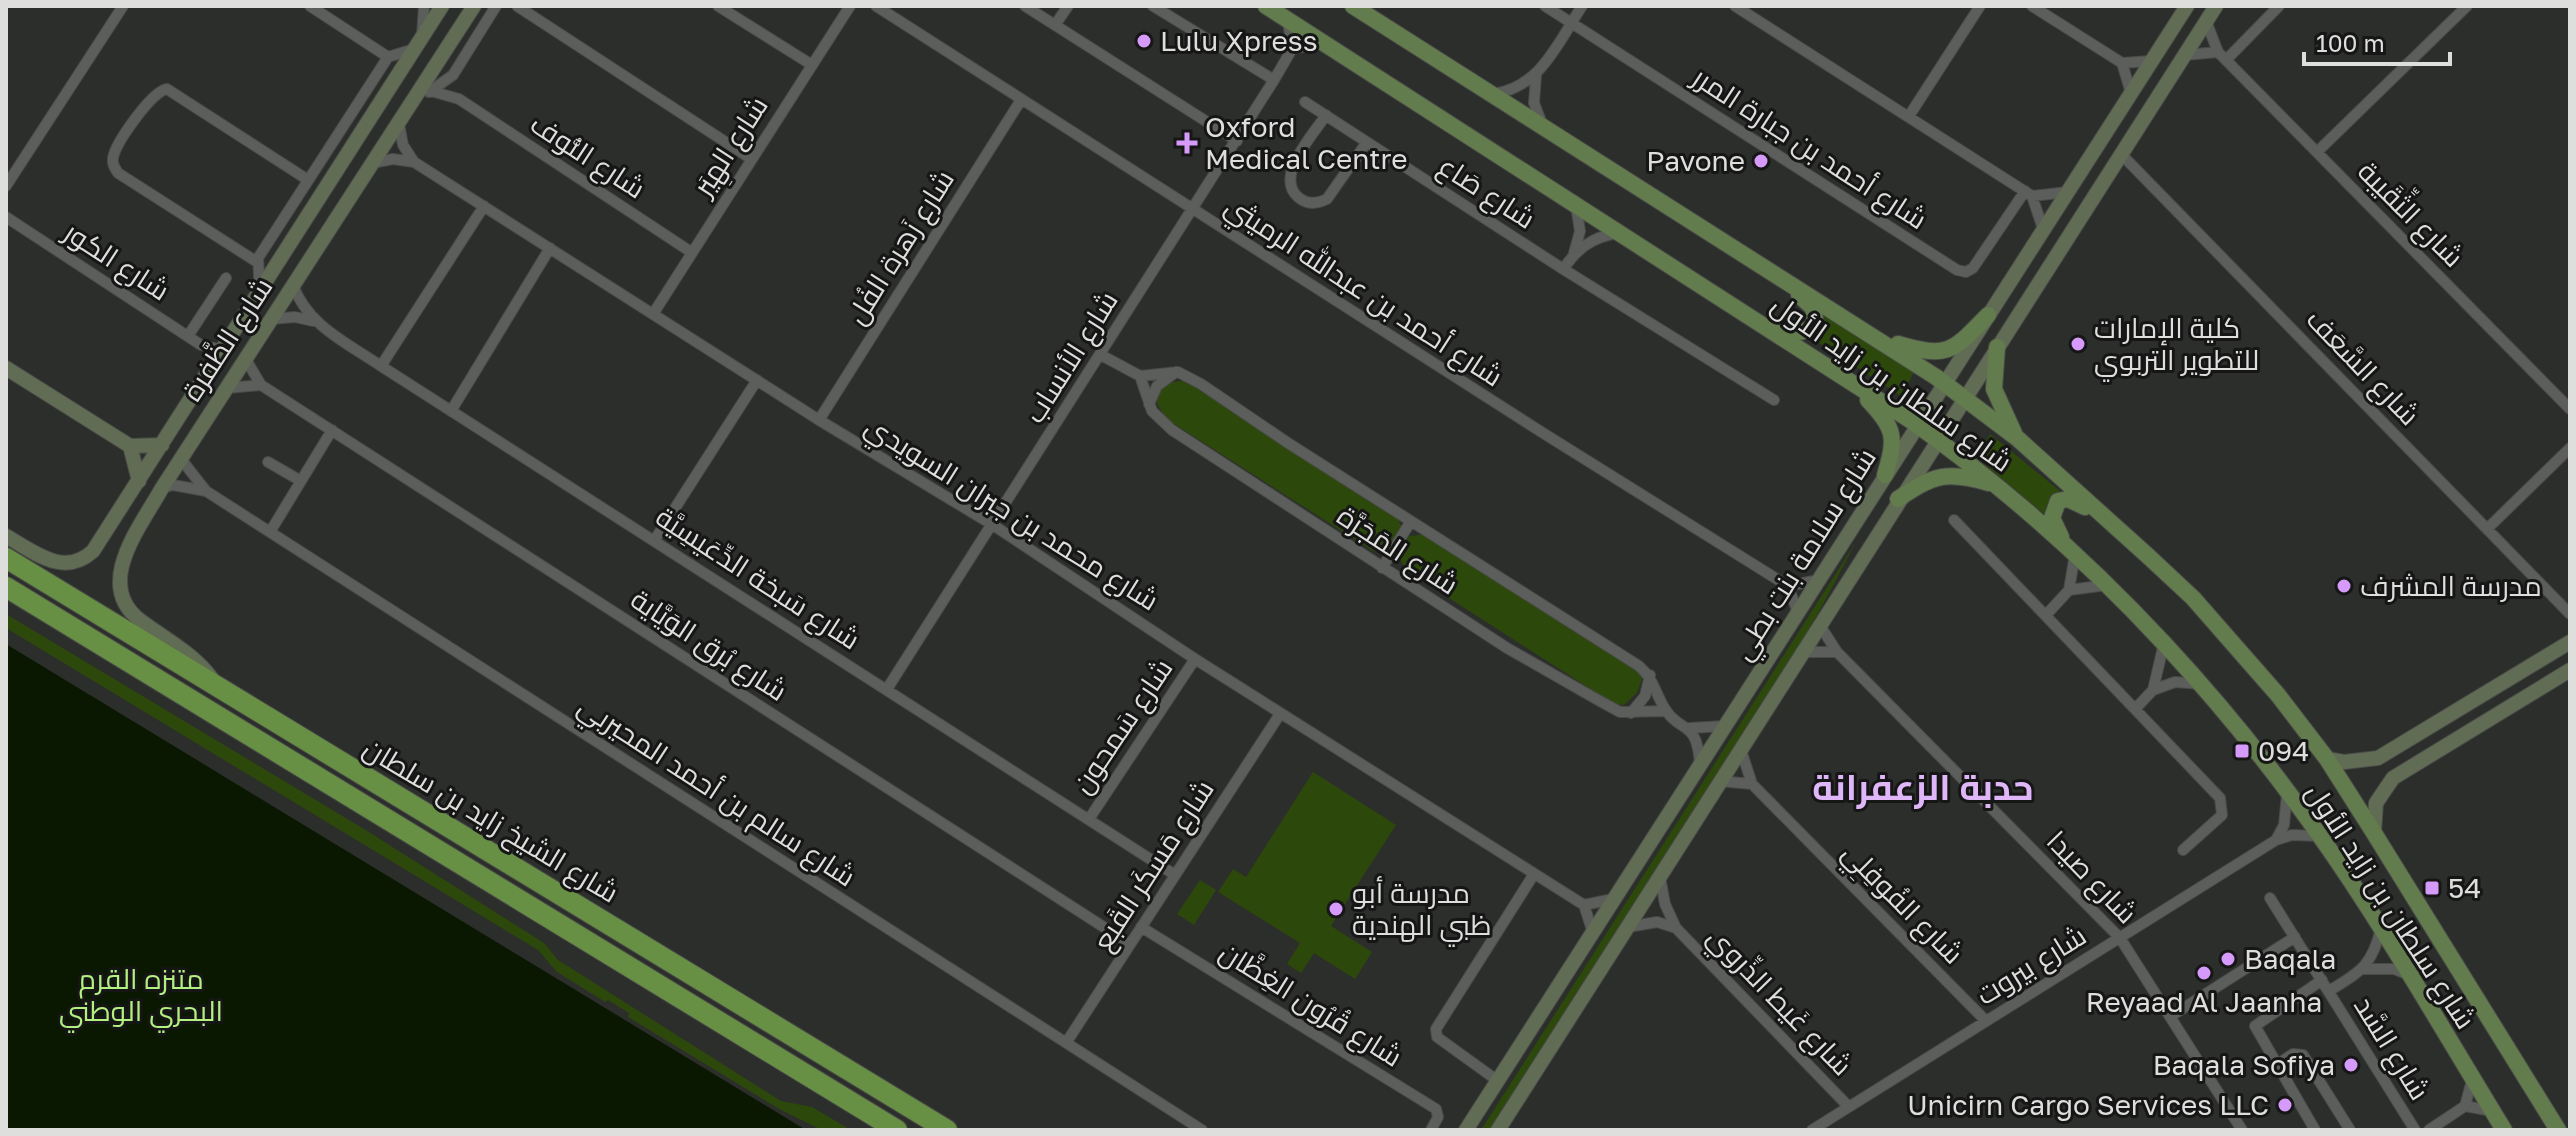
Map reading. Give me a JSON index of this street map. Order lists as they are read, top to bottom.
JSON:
{
  "streets": {
    "highway": ["شارع الشيخ زايد بن سلطان"],
    "main road": ["شارع الظَّفرة", "شارع سلطان بن زايد الأول", "شارع سلامة بنت بطي"],
    "street": [
      "شارع الهِيَر",
      "شارع أحمد بن جبارة المرر",
      "شارع النُّوف",
      "شارع صَاع",
      "شارع الثِّقَيبة",
      "شارع زَهرة الفُل",
      "شارع الكور",
      "شارع أحمد بن عبدالله الرميثي",
      "شارع الأنساب",
      "شارع السَّعَف",
      "شارع محمد بن جبران السويدي",
      "شارع المَجَرَّة",
      "شارع سَبخة الدِّعَيسِيَّة",
      "شارع بُرق الوَيَّاية",
      "شارع سَمحون",
      "شارع سالم بن أحمد المحيربي",
      "شارع مَسكَر القَبع",
      "شارع صيدا",
      "شارع الفُوفِلِي",
      "شارع بيروت",
      "شارع غَيط الذِّروي",
      "شارع قُرُون الغِظَّان",
      "شارع السَّد"
    ]
  },
  "crossings": [
    ["شارع الهِيَر", "شارع النُّوف"],
    ["شارع الهِيَر", "شارع محمد بن جبران السويدي"],
    ["شارع النُّوف", "شارع الظَّفرة"],
    ["شارع صَاع", "شارع سلطان بن زايد الأول"],
    ["شارع الثِّقَيبة", "شارع سلامة بنت بطي"],
    ["شارع زَهرة الفُل", "شارع أحمد بن عبدالله الرميثي"],
    ["شارع زَهرة الفُل", "شارع محمد بن جبران السويدي"],
    ["شارع الكور", "شارع الظَّفرة"],
    ["شارع أحمد بن عبدالله الرميثي", "شارع الأنساب"],
    ["شارع الظَّفرة", "شارع سَبخة الدِّعَيسِيَّة"],
    ["شارع الظَّفرة", "شارع بُرق الوَيَّاية"],
    ["شارع الظَّفرة", "شارع سالم بن أحمد المحيربي"],
    ["شارع الظَّفرة", "شارع الشيخ زايد بن سلطان"],
    ["شارع الأنساب", "شارع محمد بن جبران السويدي"],
    ["شارع الأنساب", "شارع سَبخة الدِّعَيسِيَّة"],
    ["شارع السَّعَف", "شارع سلامة بنت بطي"],
    ["شارع سلطان بن زايد الأول", "شارع سلامة بنت بطي"],
    ["شارع سلطان بن زايد الأول", "شارع بيروت"],
    ["شارع سلطان بن زايد الأول", "شارع السَّد"],
    ["شارع محمد بن جبران السويدي", "شارع سَمحون"],
    ["شارع محمد بن جبران السويدي", "شارع مَسكَر القَبع"],
    ["شارع سلامة بنت بطي", "شارع صيدا"],
    ["شارع سلامة بنت بطي", "شارع الفُوفِلِي"],
    ["شارع سلامة بنت بطي", "شارع غَيط الذِّروي"],
    ["شارع سَبخة الدِّعَيسِيَّة", "شارع سَمحون"],
    ["شارع سَبخة الدِّعَيسِيَّة", "شارع مَسكَر القَبع"],
    ["شارع بُرق الوَيَّاية", "شارع مَسكَر القَبع"],
    ["شارع سالم بن أحمد المحيربي", "شارع مَسكَر القَبع"],
    ["شارع مَسكَر القَبع", "شارع قُرُون الغِظَّان"],
    ["شارع صيدا", "شارع بيروت"],
    ["شارع الفُوفِلِي", "شارع بيروت"],
    ["شارع بيروت", "شارع غَيط الذِّروي"]
  ],
  "districts": ["حدبة الزعفرانة"],
  "parks": ["متنزه القرم البحري الوطني"],
  "places": {
    "other": [
      "Lulu Xpress",
      "Pavone",
      "كلية الإمارات للتطوير التربوي",
      "مدرسة المشرف",
      "مدرسة أبو ظبي الهندية",
      "Baqala",
      "Reyaad Al Jaanha",
      "Baqala Sofiya",
      "Unicirn Cargo Services LLC"
    ],
    "health": ["Oxford Medical Centre"],
    "transit": ["094", "54"]
  },
  "scale_bar": "100 m"
}
